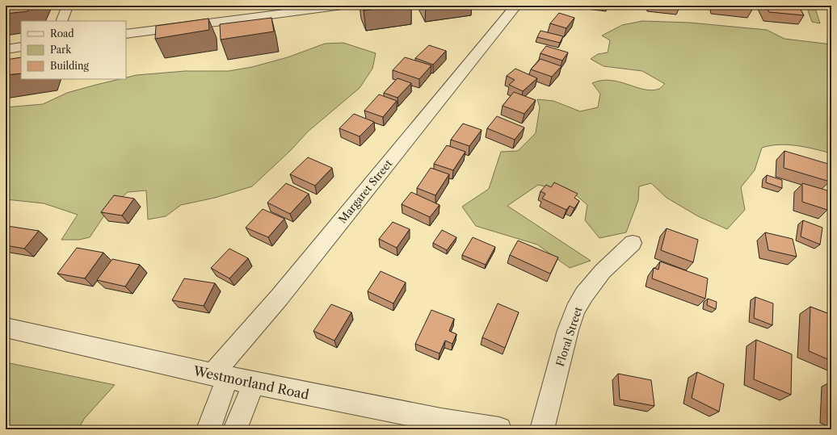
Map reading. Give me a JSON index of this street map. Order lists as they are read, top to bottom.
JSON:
{
  "streets": {
    "street": ["Margaret Street", "Floral Street", "Westmorland Road"]
  },
  "crossings": [
    ["Margaret Street", "Westmorland Road"]
  ],
  "legend": ["Road", "Park", "Building"]
}
